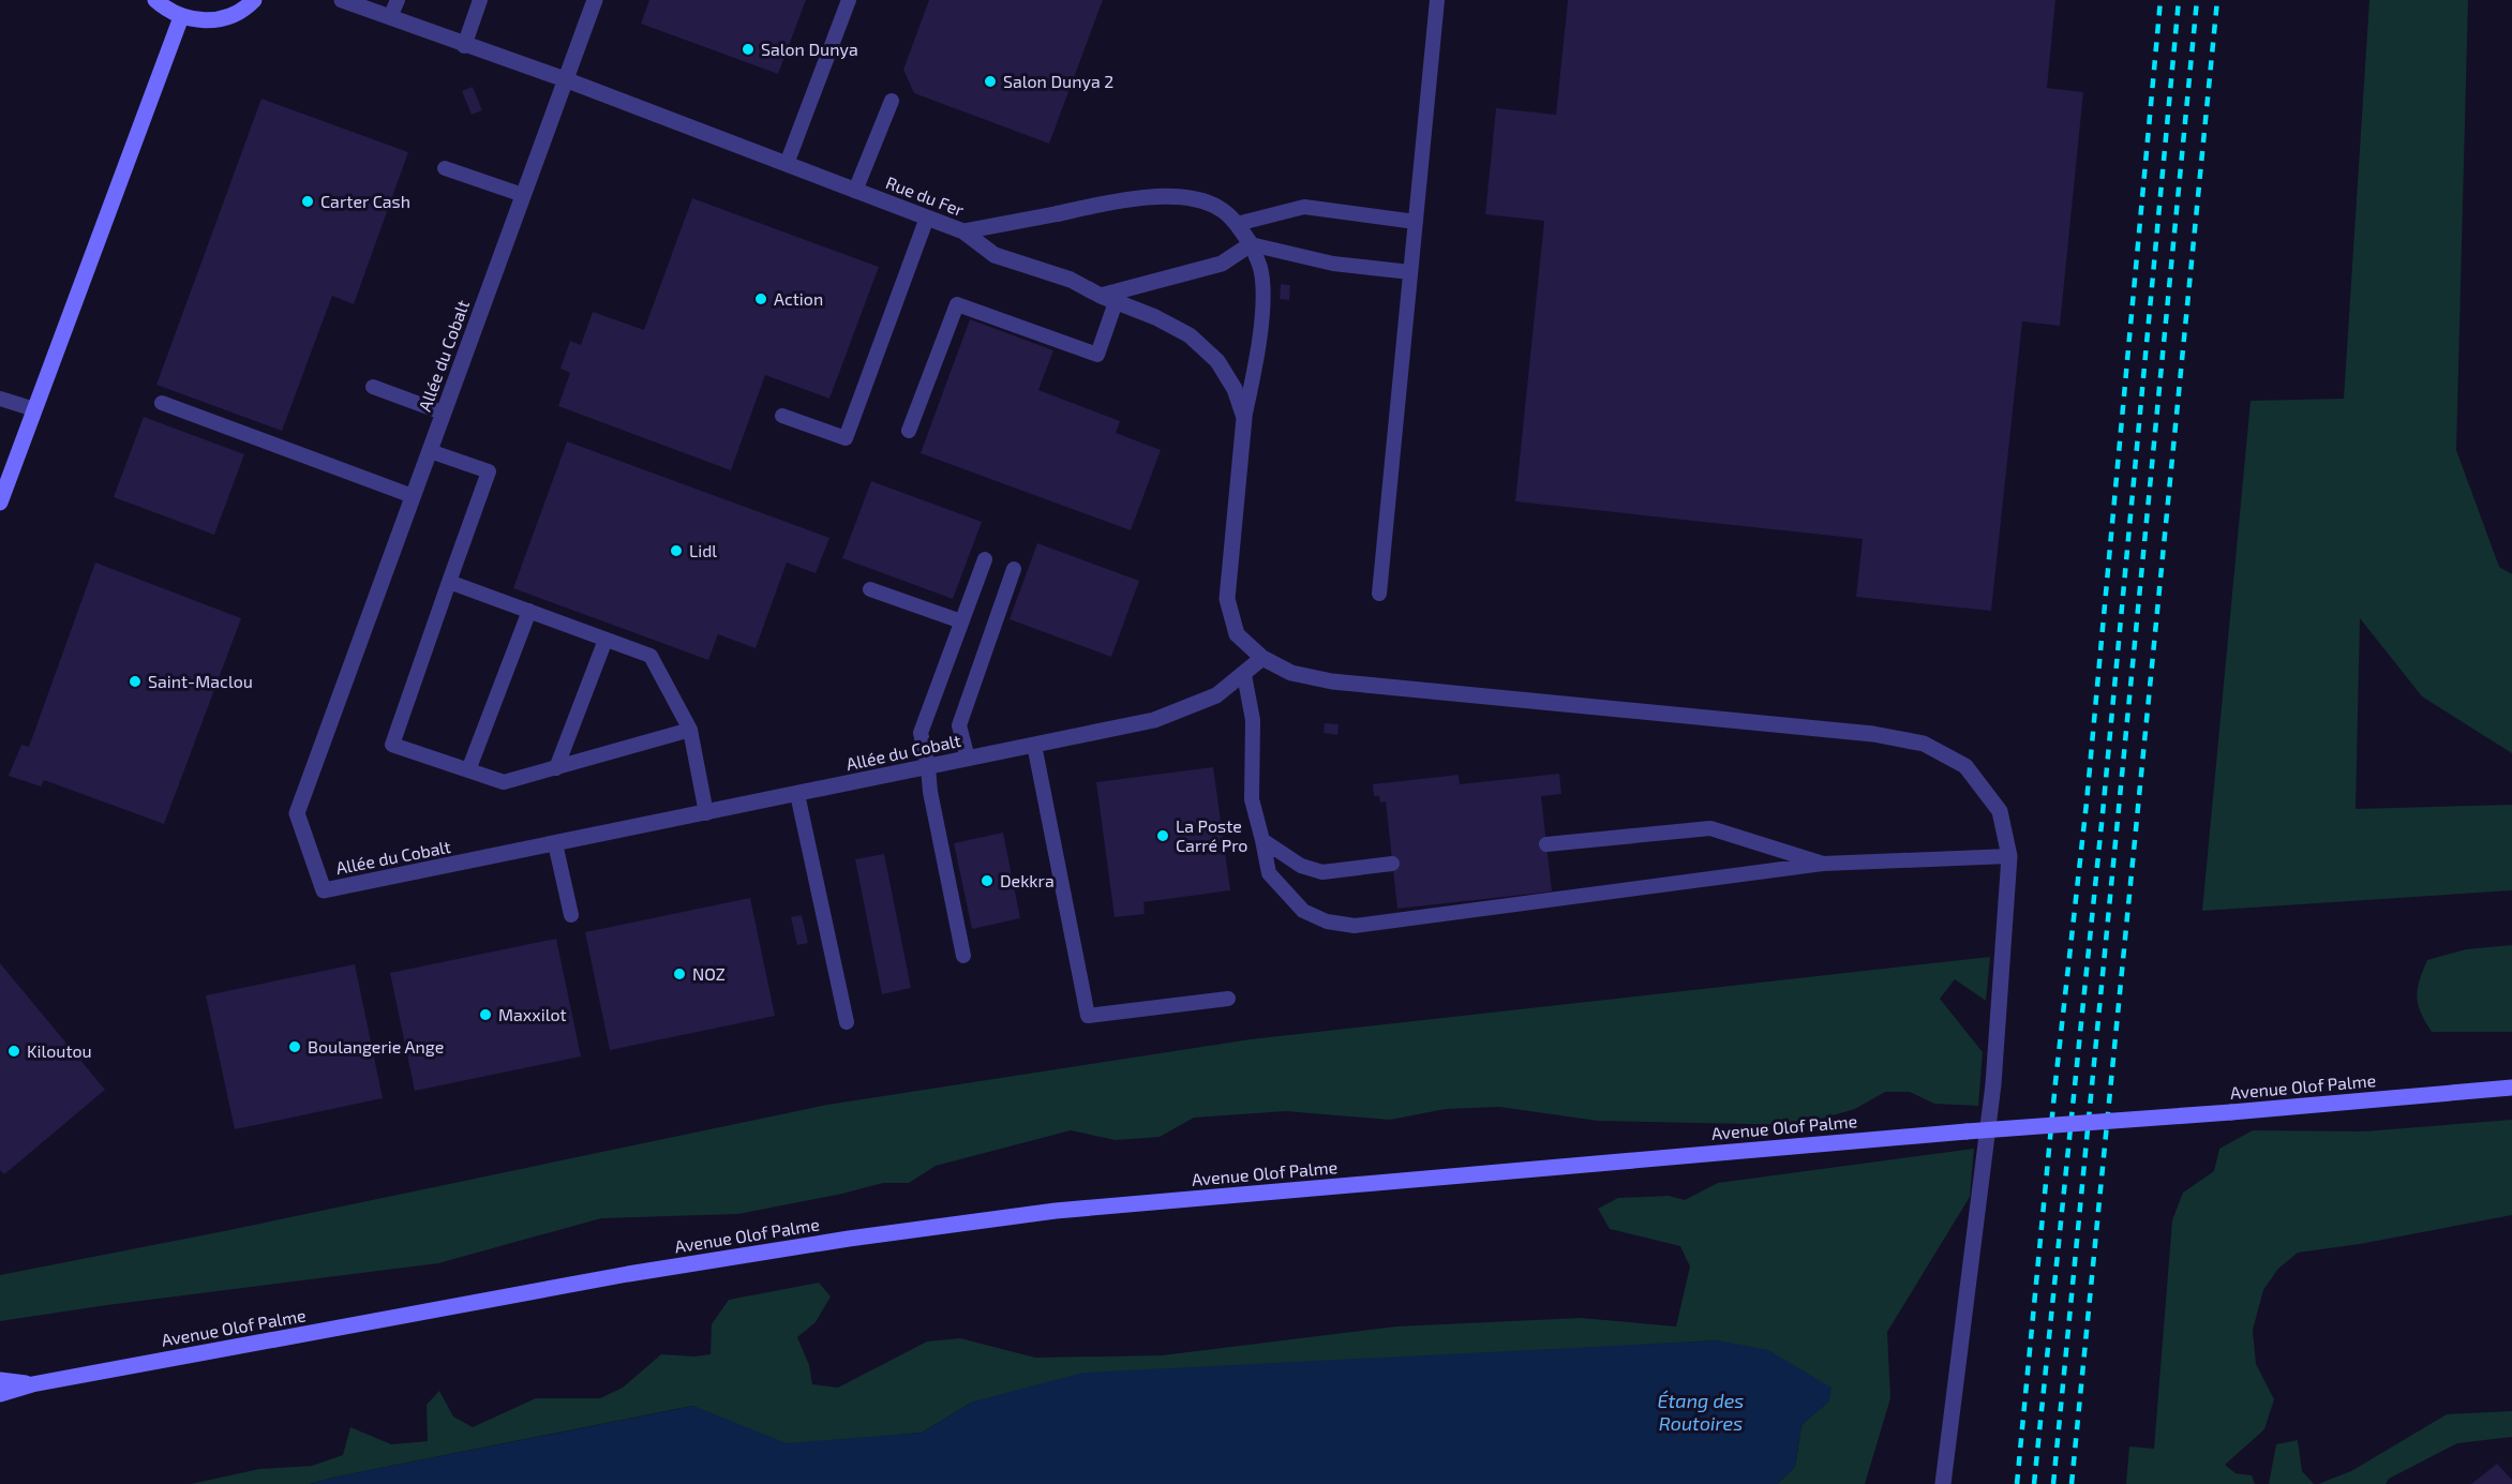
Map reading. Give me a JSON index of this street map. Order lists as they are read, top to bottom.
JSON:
{
  "streets": {
    "main road": ["Avenue Olof Palme"],
    "street": ["Rue du Fer", "Allée du Cobalt"]
  },
  "crossings": [
    ["Rue du Fer", "Allée du Cobalt"]
  ],
  "water": ["Étang des Routoires"],
  "places": [
    "Salon Dunya",
    "Salon Dunya 2",
    "Carter Cash",
    "Action",
    "Lidl",
    "Saint-Maclou",
    "La Poste Carré Pro",
    "Dekkra",
    "NOZ",
    "Maxxilot",
    "Boulangerie Ange",
    "Kiloutou"
  ]
}
